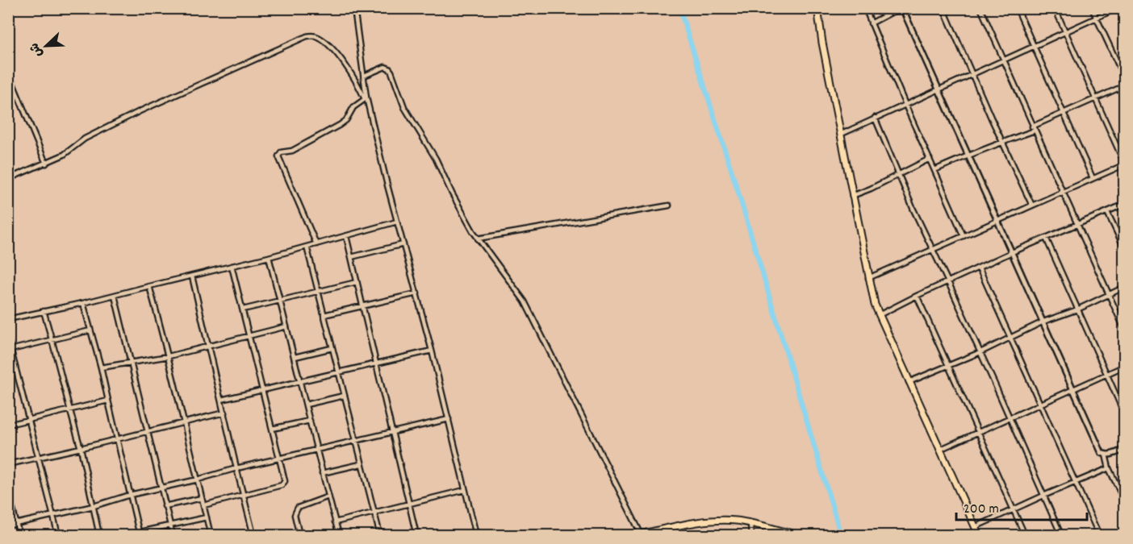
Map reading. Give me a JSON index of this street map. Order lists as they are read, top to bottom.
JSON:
{
  "scale_bar": "200 m",
  "north": "bottom left"
}
